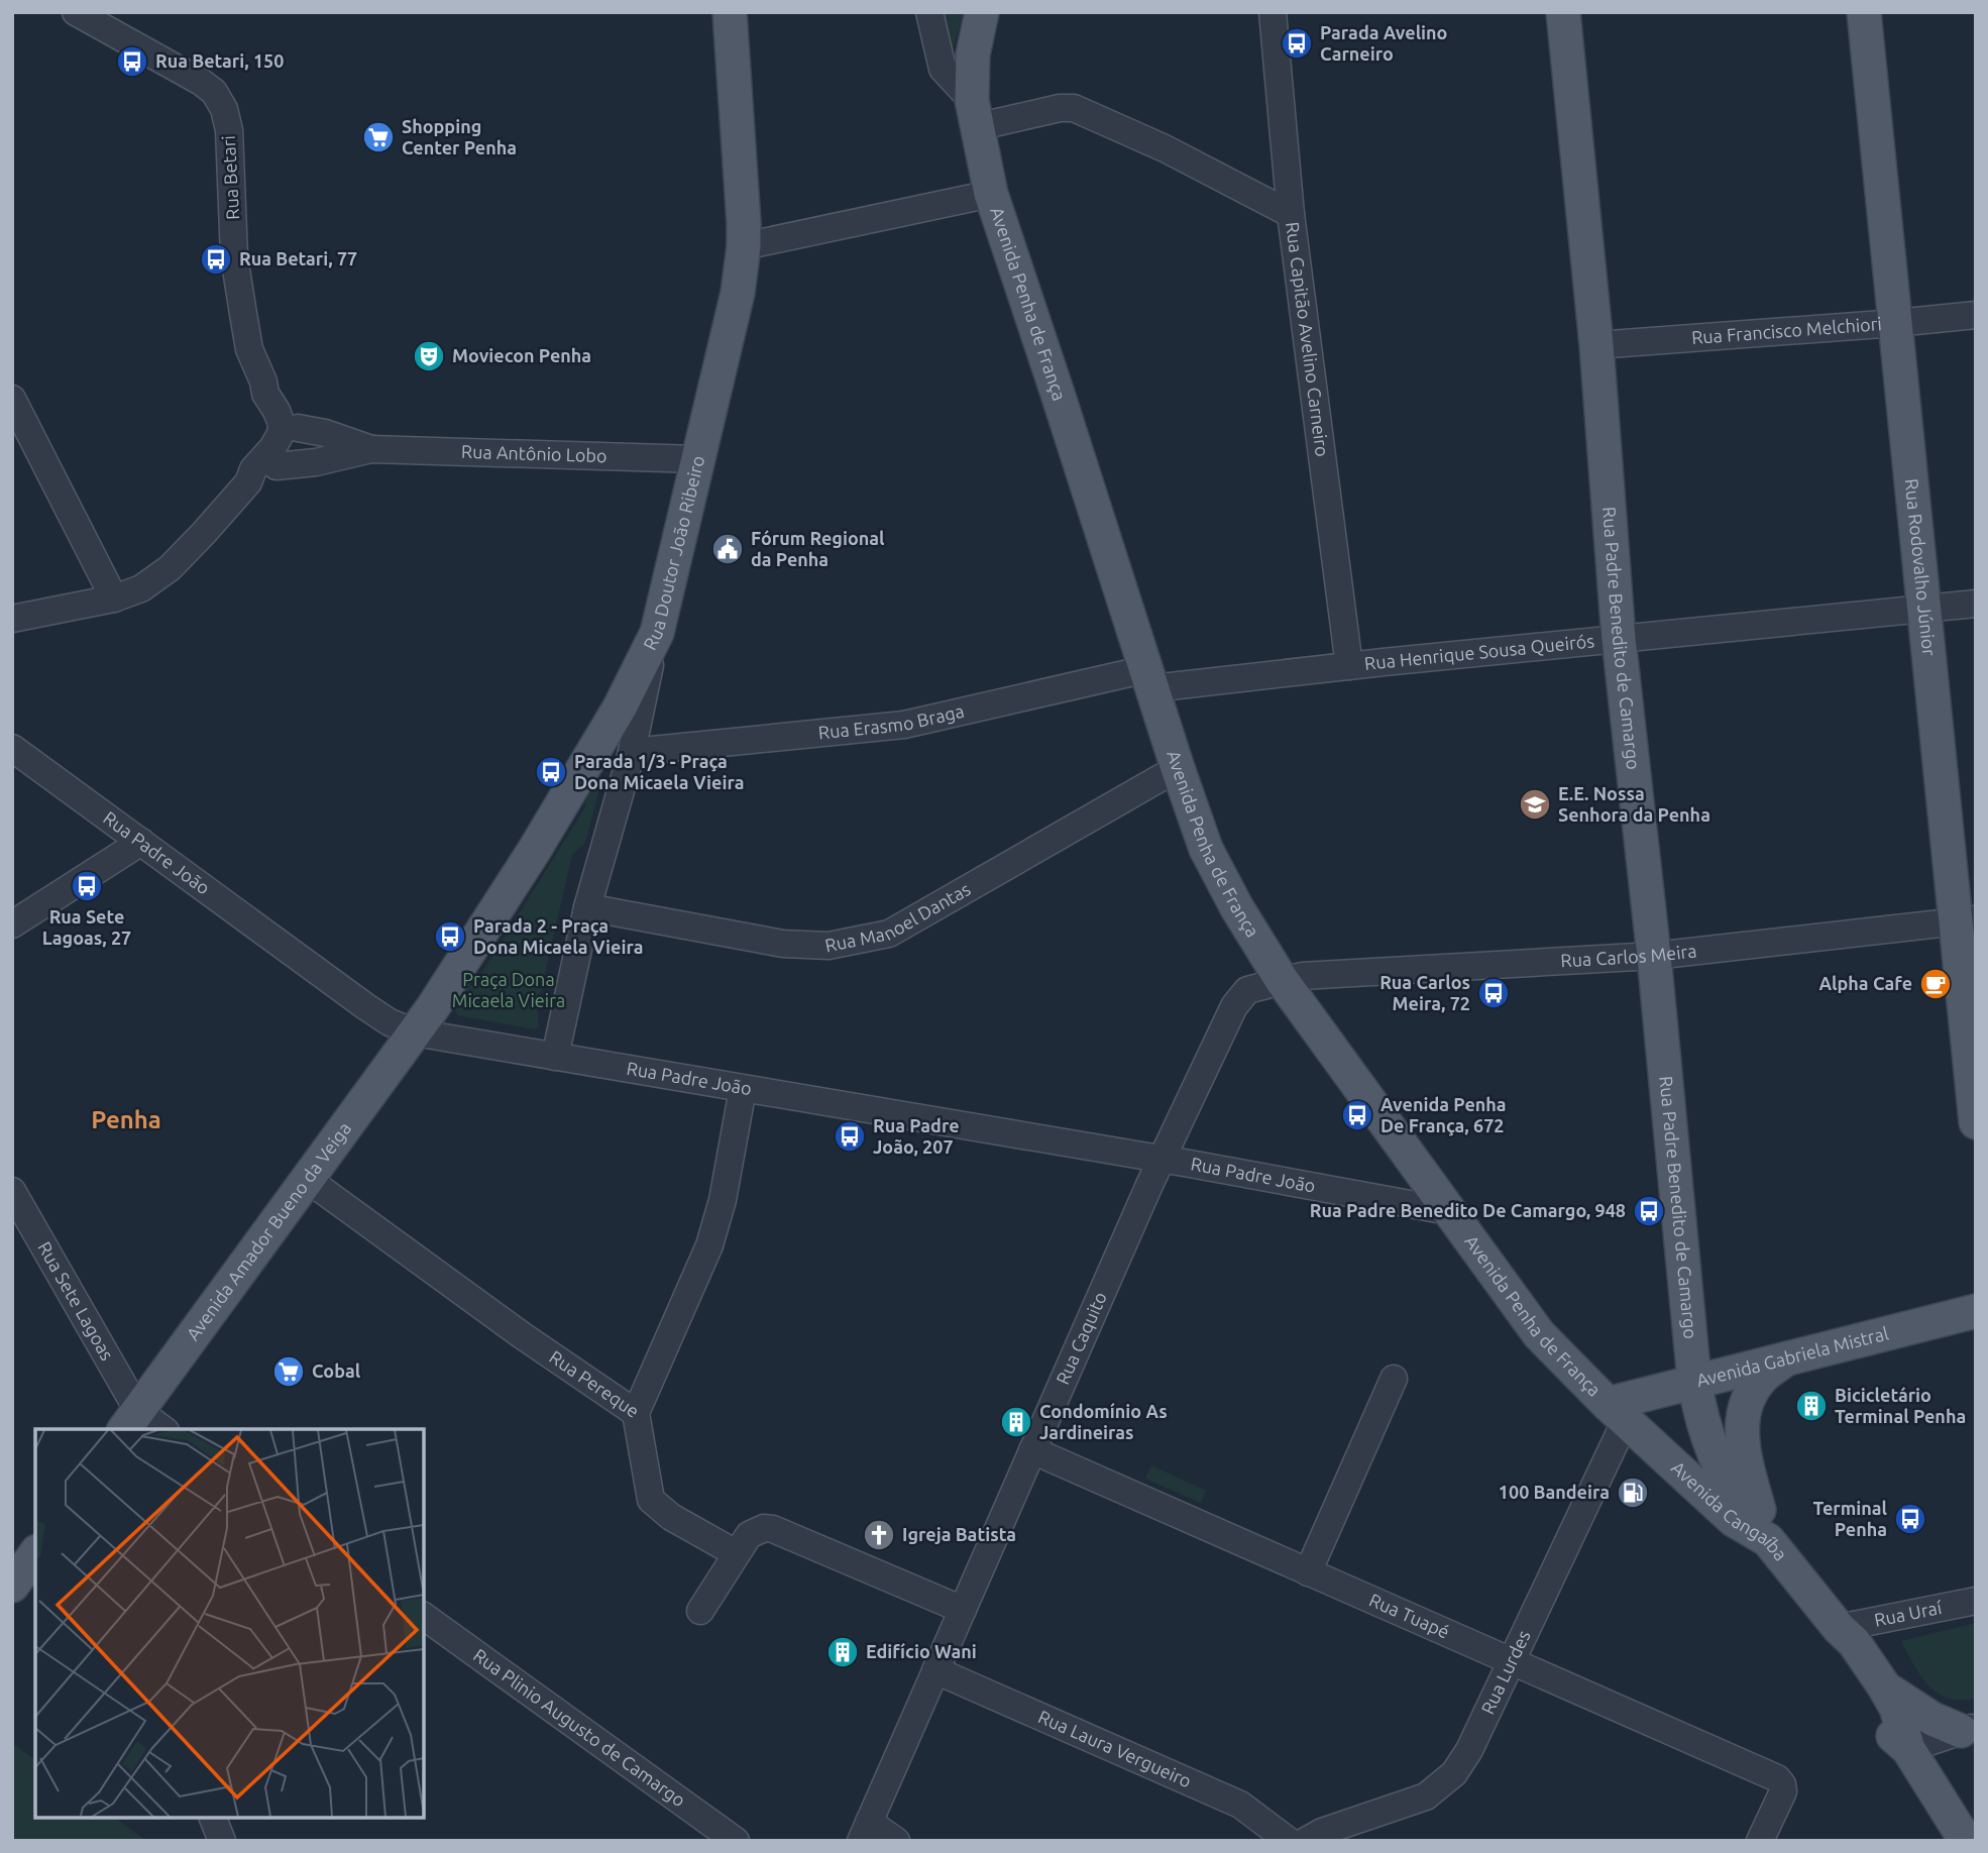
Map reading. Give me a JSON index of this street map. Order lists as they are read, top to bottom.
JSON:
{
  "streets": {
    "main road": [
      "Avenida Penha de França",
      "Rua Doutor João Ribeiro",
      "Rua Rodovalho Júnior",
      "Rua Padre Benedito de Camargo",
      "Avenida Amador Bueno da Veiga",
      "Avenida Gabriela Mistral",
      "Avenida Cangaíba"
    ],
    "street": [
      "Rua Betari",
      "Rua Francisco Melchiori",
      "Rua Capitão Avelino Carneiro",
      "Rua Antônio Lobo",
      "Rua Henrique Sousa Queirós",
      "Rua Erasmo Braga",
      "Rua Padre João",
      "Rua Manoel Dantas",
      "Rua Carlos Meira",
      "Rua Sete Lagoas",
      "Rua Caquito",
      "Rua Pereque",
      "Rua Uraí",
      "Rua Tuapé",
      "Rua Lurdes",
      "Rua Plinio Augusto de Camargo",
      "Rua Laura Vergueiro"
    ]
  },
  "crossings": [
    ["Rua Betari", "Rua Antônio Lobo"],
    ["Avenida Penha de França", "Rua Henrique Sousa Queirós"],
    ["Avenida Penha de França", "Rua Erasmo Braga"],
    ["Avenida Penha de França", "Rua Padre João"],
    ["Avenida Penha de França", "Rua Manoel Dantas"],
    ["Avenida Penha de França", "Rua Carlos Meira"],
    ["Avenida Penha de França", "Rua Caquito"],
    ["Avenida Penha de França", "Avenida Gabriela Mistral"],
    ["Avenida Penha de França", "Avenida Cangaíba"],
    ["Avenida Penha de França", "Rua Lurdes"],
    ["Rua Francisco Melchiori", "Rua Rodovalho Júnior"],
    ["Rua Francisco Melchiori", "Rua Padre Benedito de Camargo"],
    ["Rua Capitão Avelino Carneiro", "Rua Henrique Sousa Queirós"],
    ["Rua Antônio Lobo", "Rua Doutor João Ribeiro"],
    ["Rua Doutor João Ribeiro", "Rua Padre João"],
    ["Rua Doutor João Ribeiro", "Avenida Amador Bueno da Veiga"],
    ["Rua Rodovalho Júnior", "Rua Henrique Sousa Queirós"],
    ["Rua Rodovalho Júnior", "Rua Carlos Meira"],
    ["Rua Padre Benedito de Camargo", "Rua Henrique Sousa Queirós"],
    ["Rua Padre Benedito de Camargo", "Rua Carlos Meira"],
    ["Rua Padre Benedito de Camargo", "Avenida Gabriela Mistral"],
    ["Rua Padre Benedito de Camargo", "Avenida Cangaíba"],
    ["Rua Henrique Sousa Queirós", "Rua Erasmo Braga"],
    ["Rua Padre João", "Avenida Amador Bueno da Veiga"],
    ["Rua Padre João", "Rua Caquito"],
    ["Rua Padre João", "Rua Pereque"],
    ["Rua Carlos Meira", "Rua Caquito"],
    ["Avenida Amador Bueno da Veiga", "Rua Sete Lagoas"],
    ["Avenida Amador Bueno da Veiga", "Rua Pereque"],
    ["Rua Caquito", "Rua Tuapé"],
    ["Rua Caquito", "Rua Laura Vergueiro"],
    ["Avenida Gabriela Mistral", "Avenida Cangaíba"],
    ["Avenida Gabriela Mistral", "Rua Lurdes"],
    ["Avenida Cangaíba", "Rua Uraí"],
    ["Avenida Cangaíba", "Rua Lurdes"],
    ["Rua Tuapé", "Rua Lurdes"]
  ],
  "districts": ["Penha"],
  "parks": ["Praça Dona Micaela Vieira"],
  "places": {
    "bus stop": [
      "Parada Avelino Carneiro",
      "Rua Betari, 150",
      "Rua Betari, 77",
      "Parada 1/3 - Praça Dona Micaela Vieira",
      "Rua Sete Lagoas, 27",
      "Parada 2 - Praça Dona Micaela Vieira",
      "Rua Carlos Meira, 72",
      "Avenida Penha De França, 672",
      "Rua Padre João, 207",
      "Rua Padre Benedito De Camargo, 948",
      "Terminal Penha"
    ],
    "supermarket": ["Shopping Center Penha", "Cobal"],
    "theatre": ["Moviecon Penha"],
    "public building": ["Fórum Regional da Penha"],
    "school or university": ["E.E. Nossa Senhora da Penha"],
    "cafe": ["Alpha Cafe"],
    "building": ["Bicicletário Terminal Penha", "Condomínio As Jardineiras", "Edifício Wani"],
    "fuel station": ["100 Bandeira"],
    "church": ["Igreja Batista"]
  }
}
